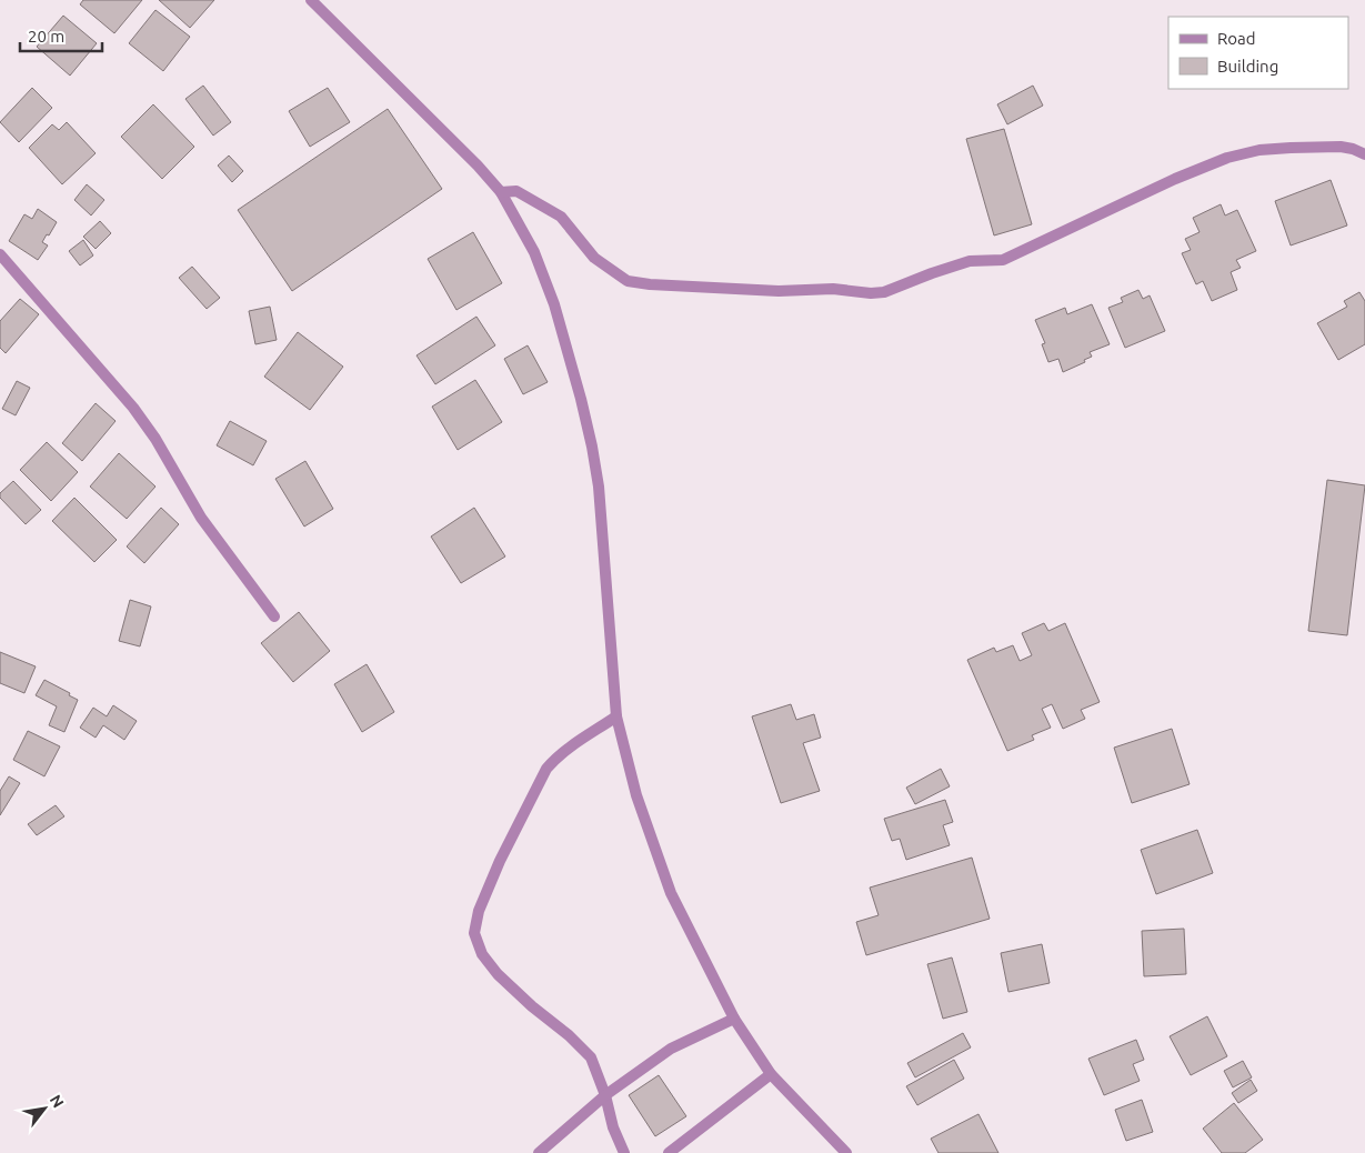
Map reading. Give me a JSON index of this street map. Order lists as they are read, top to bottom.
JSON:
{
  "legend": ["Road", "Building"],
  "scale_bar": "20 m",
  "north": "top right"
}
